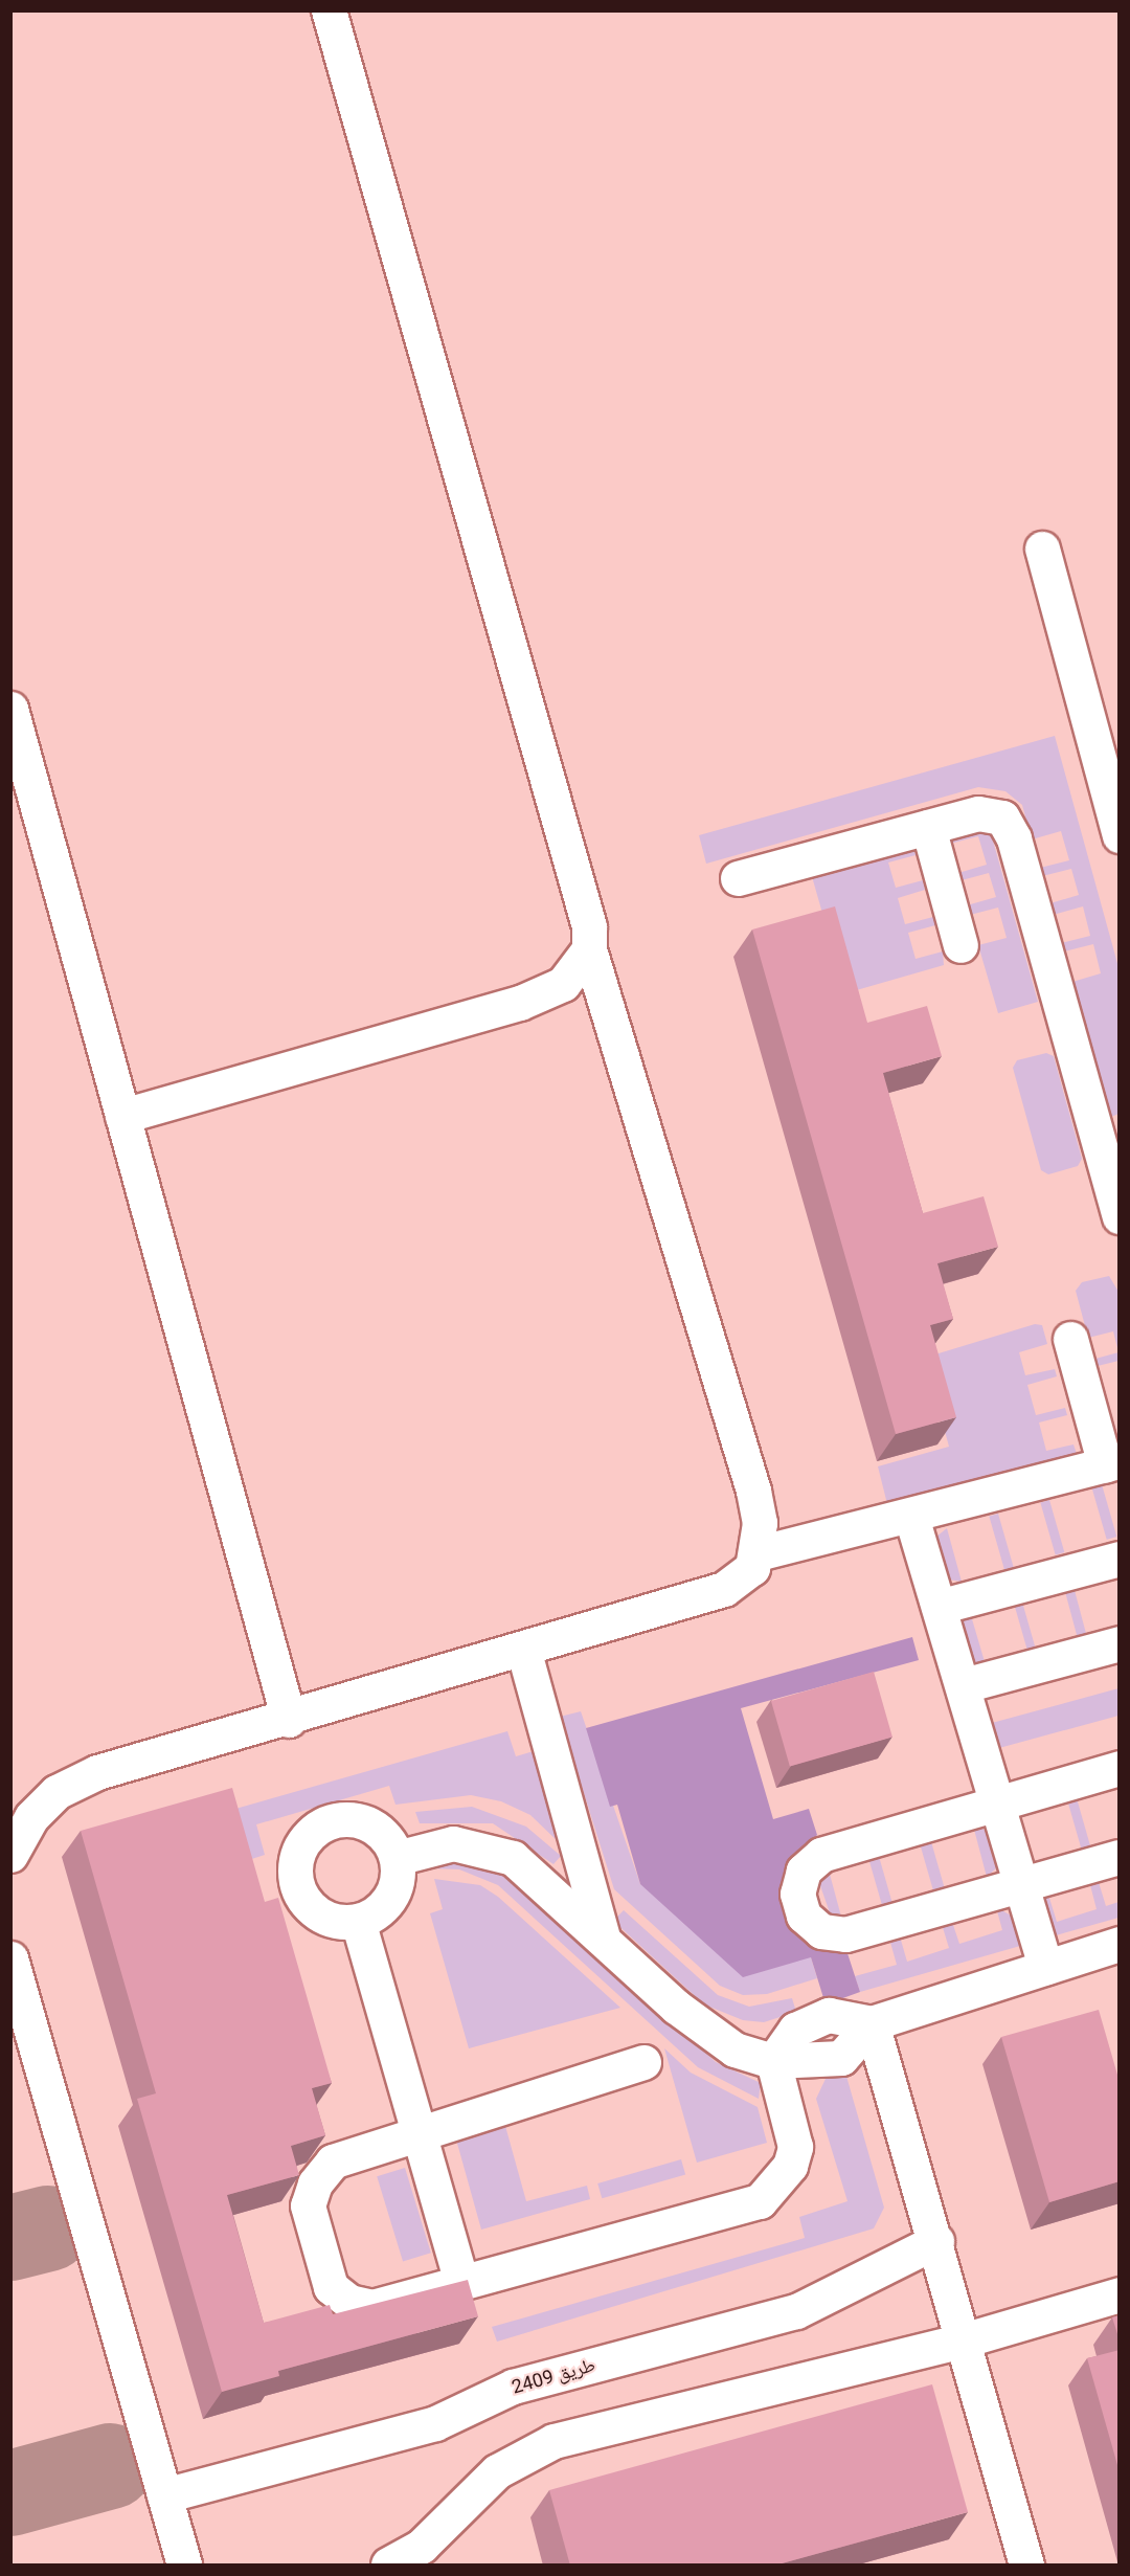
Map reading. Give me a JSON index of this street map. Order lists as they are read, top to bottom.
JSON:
{
  "streets": {
    "street": ["طريق 2409"]
  }
}
